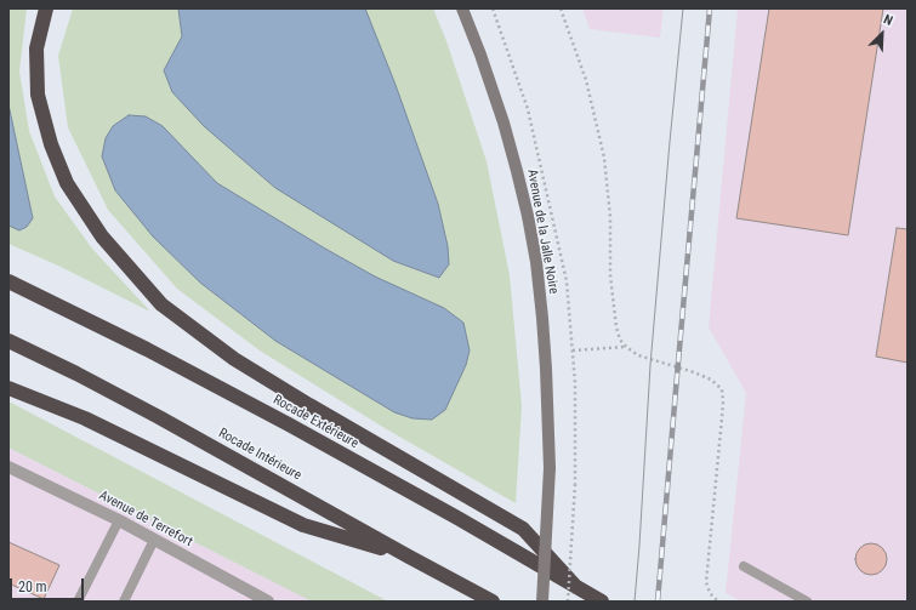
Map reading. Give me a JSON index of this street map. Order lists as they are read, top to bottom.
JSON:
{
  "streets": {
    "highway": ["Rocade Extérieure", "Rocade Intérieure"],
    "main road": ["Avenue de la Jalle Noire"],
    "street": ["Avenue de Terrefort"]
  },
  "scale_bar": "20 m",
  "north": "top right"
}
